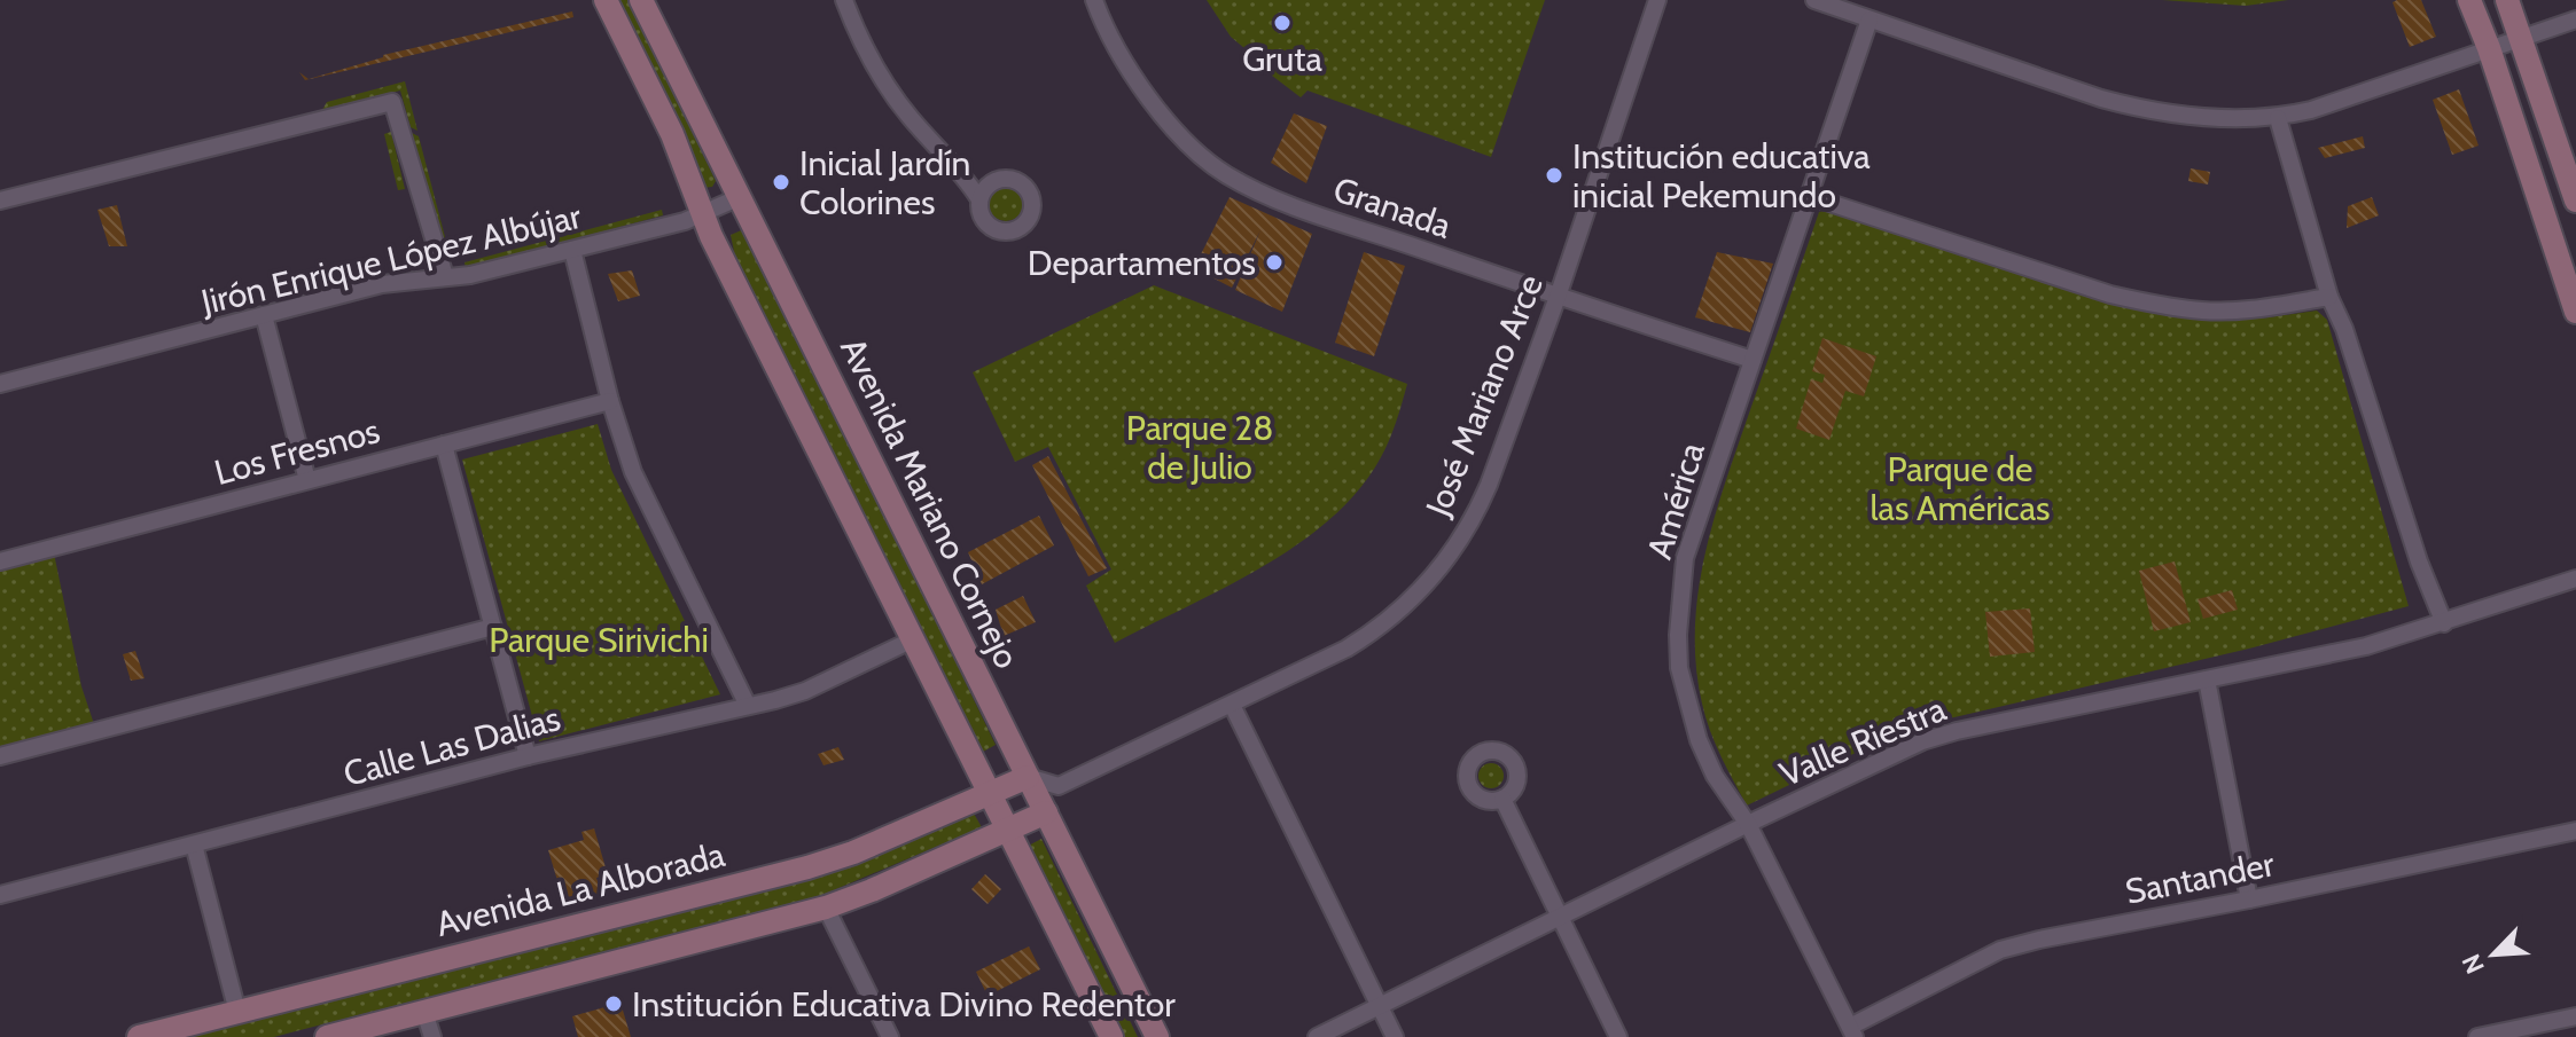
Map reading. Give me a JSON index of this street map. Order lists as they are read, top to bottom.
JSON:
{
  "streets": {
    "main road": ["Avenida Mariano Cornejo", "Avenida La Alborada"],
    "street": [
      "Granada",
      "Jirón Enrique López Albújar",
      "José Mariano Arce",
      "Los Fresnos",
      "América",
      "Valle Riestra",
      "Calle Las Dalias",
      "Santander"
    ]
  },
  "crossings": [
    ["Granada", "José Mariano Arce"],
    ["Granada", "América"],
    ["Jirón Enrique López Albújar", "Avenida Mariano Cornejo"],
    ["América", "Valle Riestra"],
    ["América", "Santander"],
    ["Avenida Mariano Cornejo", "Avenida La Alborada"]
  ],
  "parks": ["Parque 28 de Julio", "Parque de las Américas", "Parque Sirivichi"],
  "places": [
    "Gruta",
    "Institución educativa inicial Pekemundo",
    "Inicial Jardín Colorines",
    "Departamentos",
    "Institución Educativa Divino Redentor"
  ],
  "north": "bottom left"
}
